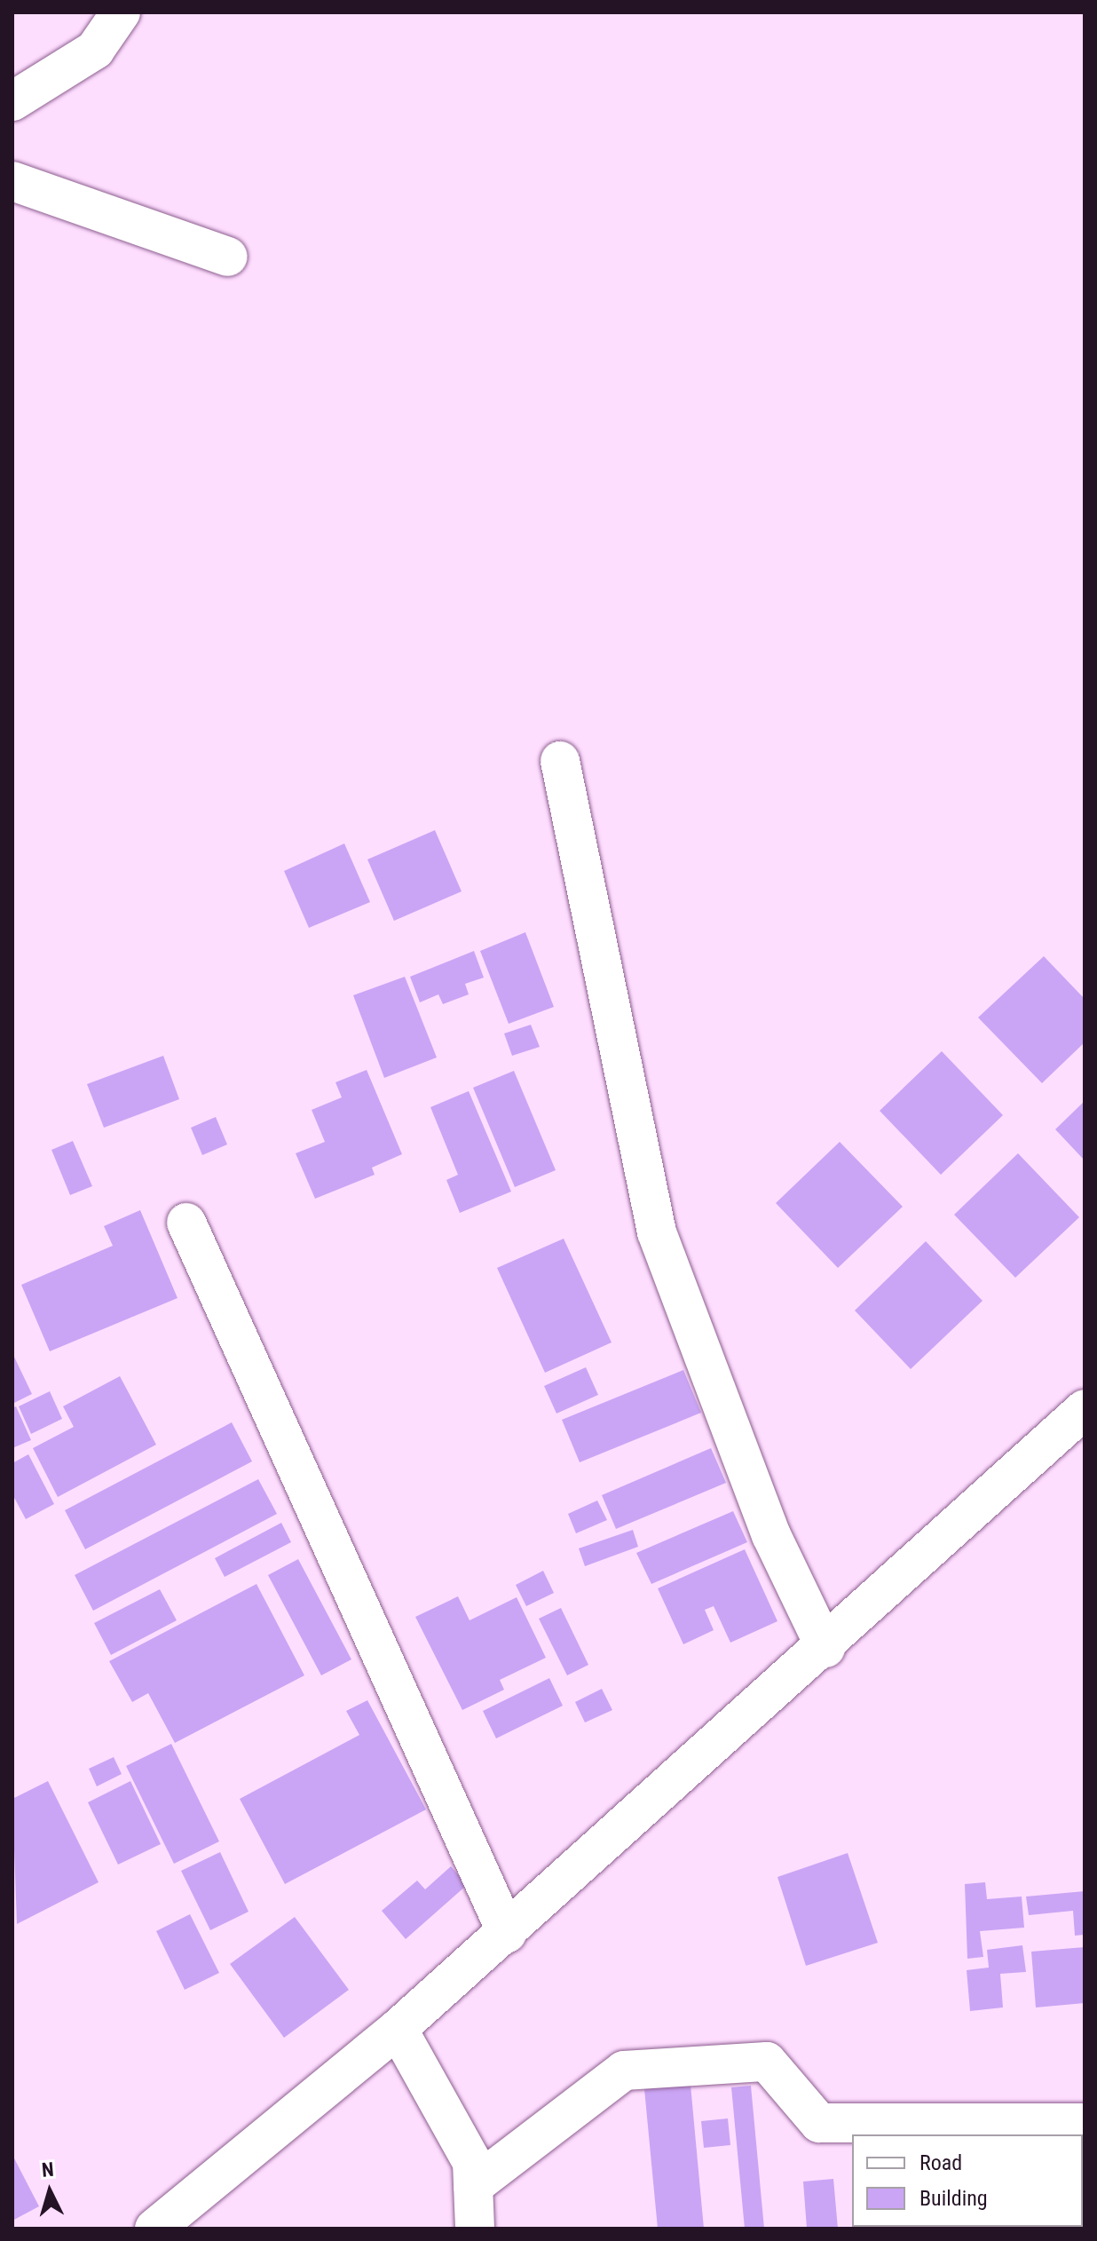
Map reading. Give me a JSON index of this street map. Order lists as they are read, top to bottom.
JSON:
{
  "legend": ["Road", "Building"],
  "north": "top"
}
